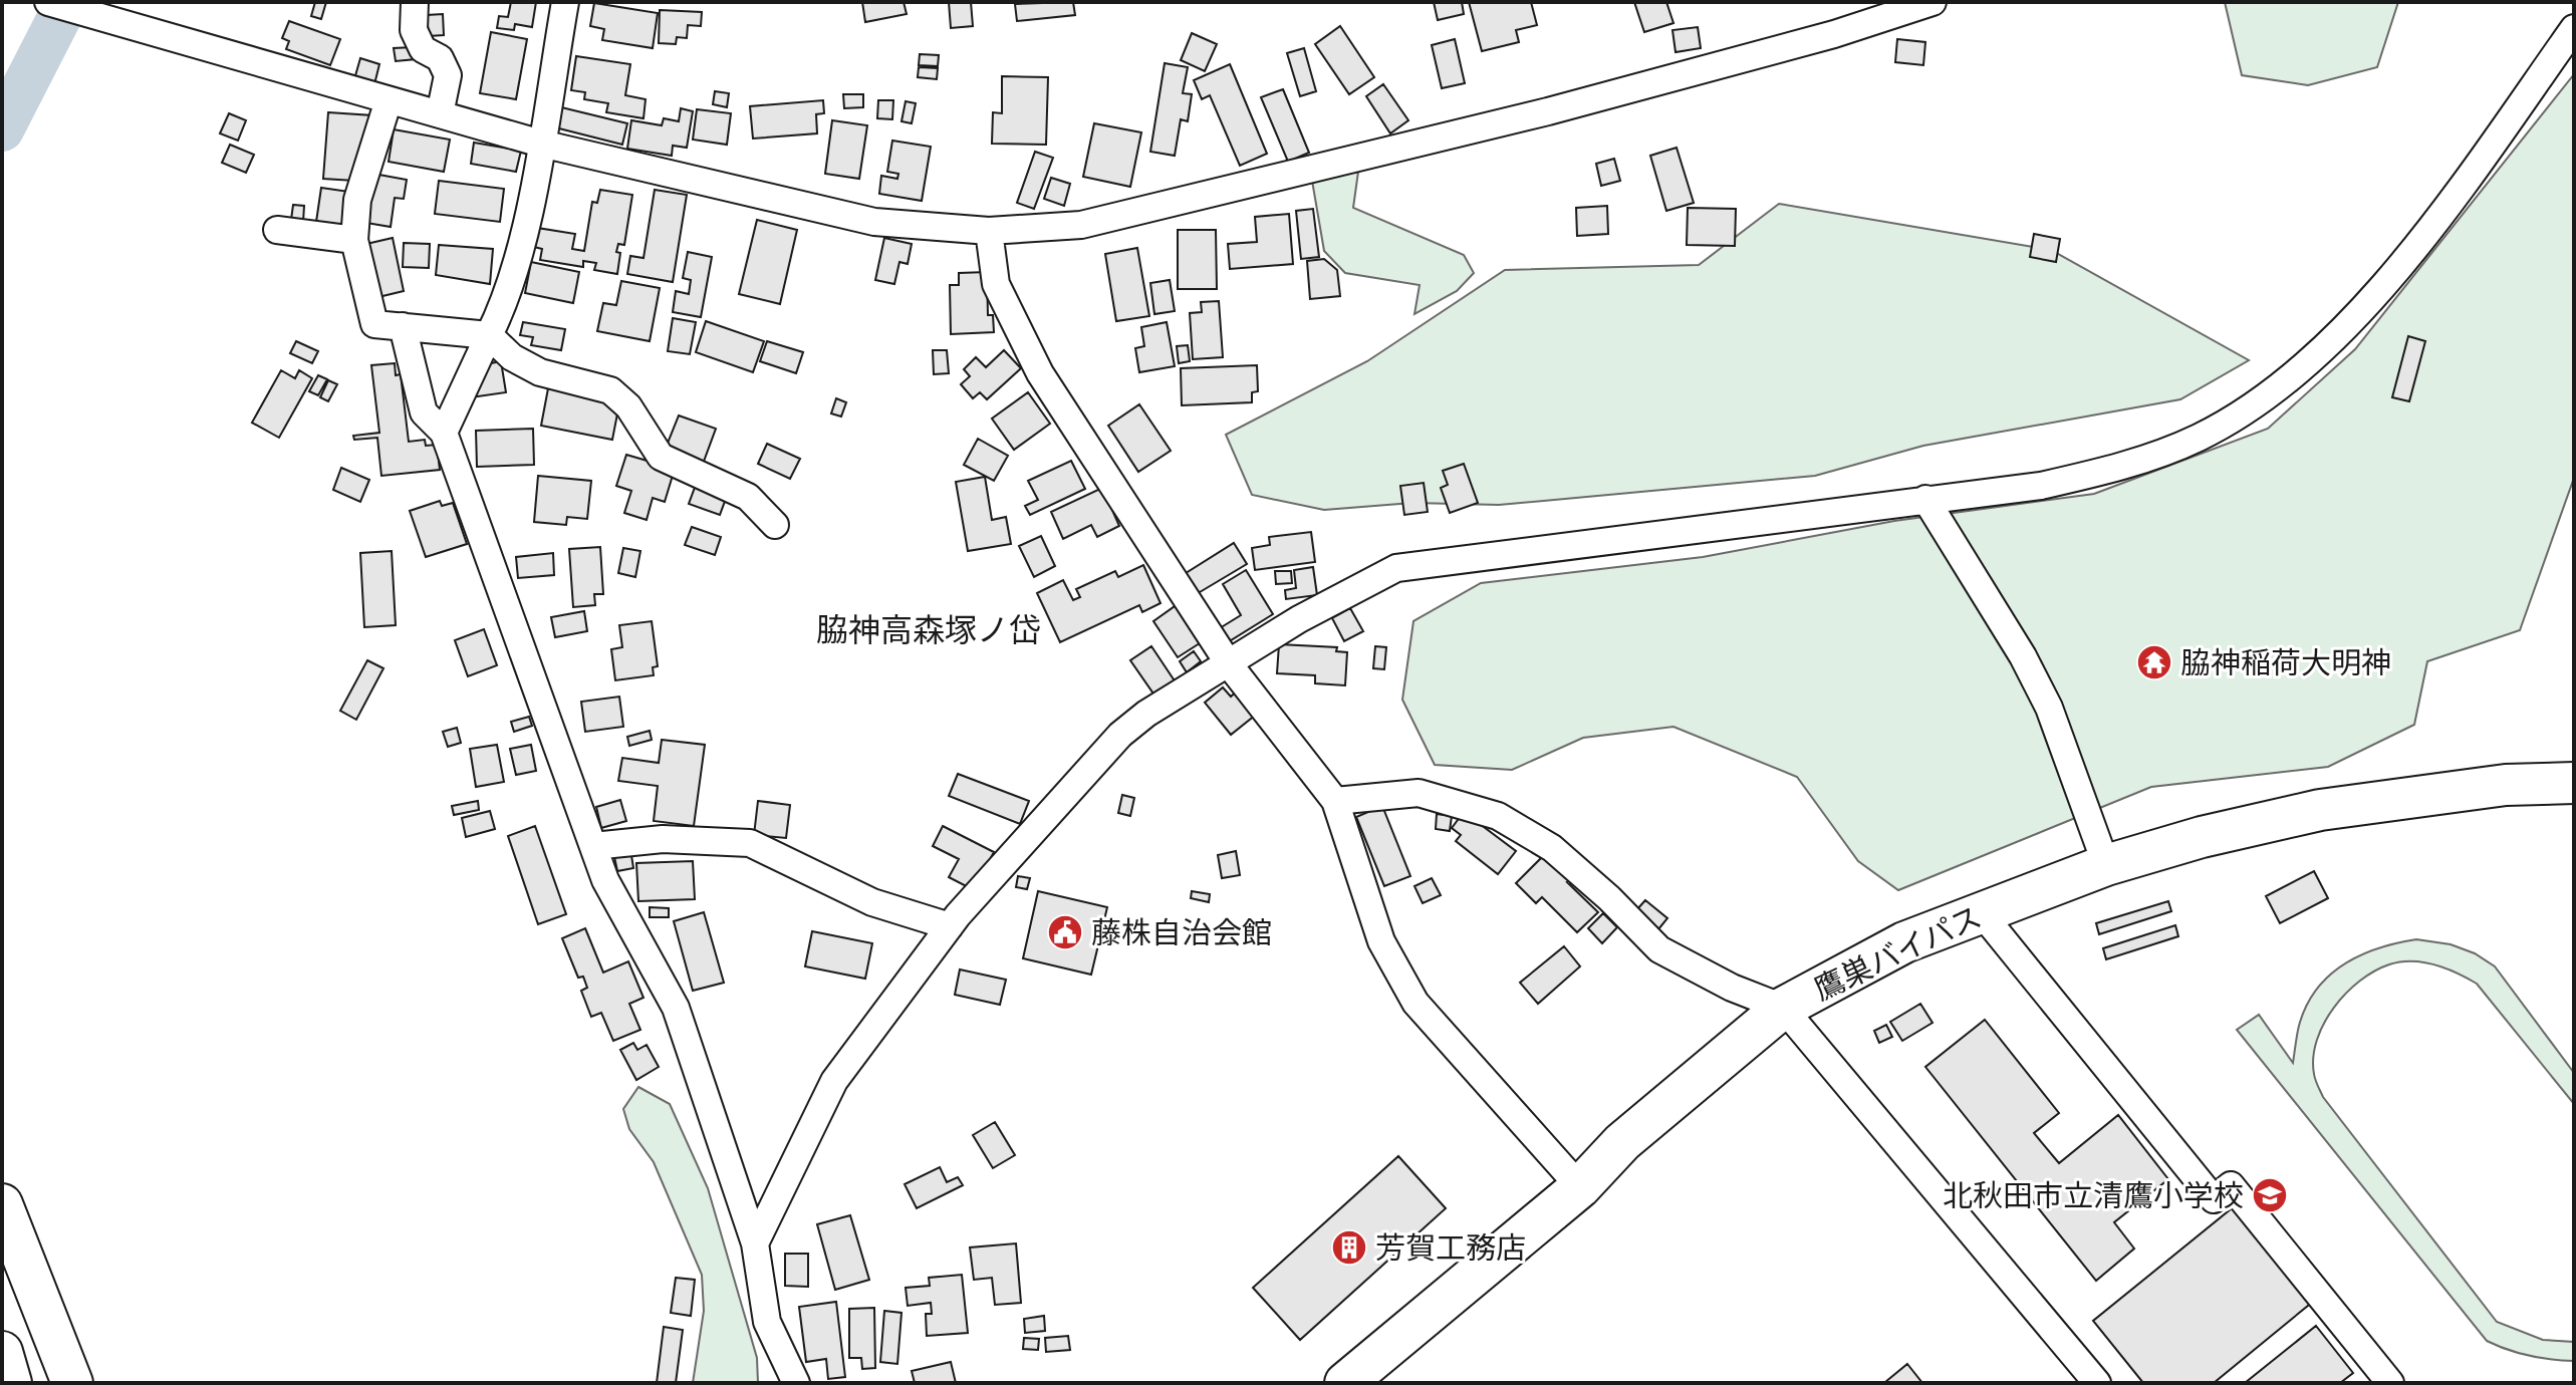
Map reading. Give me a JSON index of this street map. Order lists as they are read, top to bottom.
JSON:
{
  "streets": {
    "highway": ["鷹巣バイパス"]
  },
  "districts": ["脇神高森塚ノ岱"],
  "places": {
    "temple": ["脇神稲荷大明神"],
    "public building": ["藤株自治会館"],
    "school or university": ["北秋田市立清鷹小学校"],
    "building": ["芳賀工務店"]
  }
}
